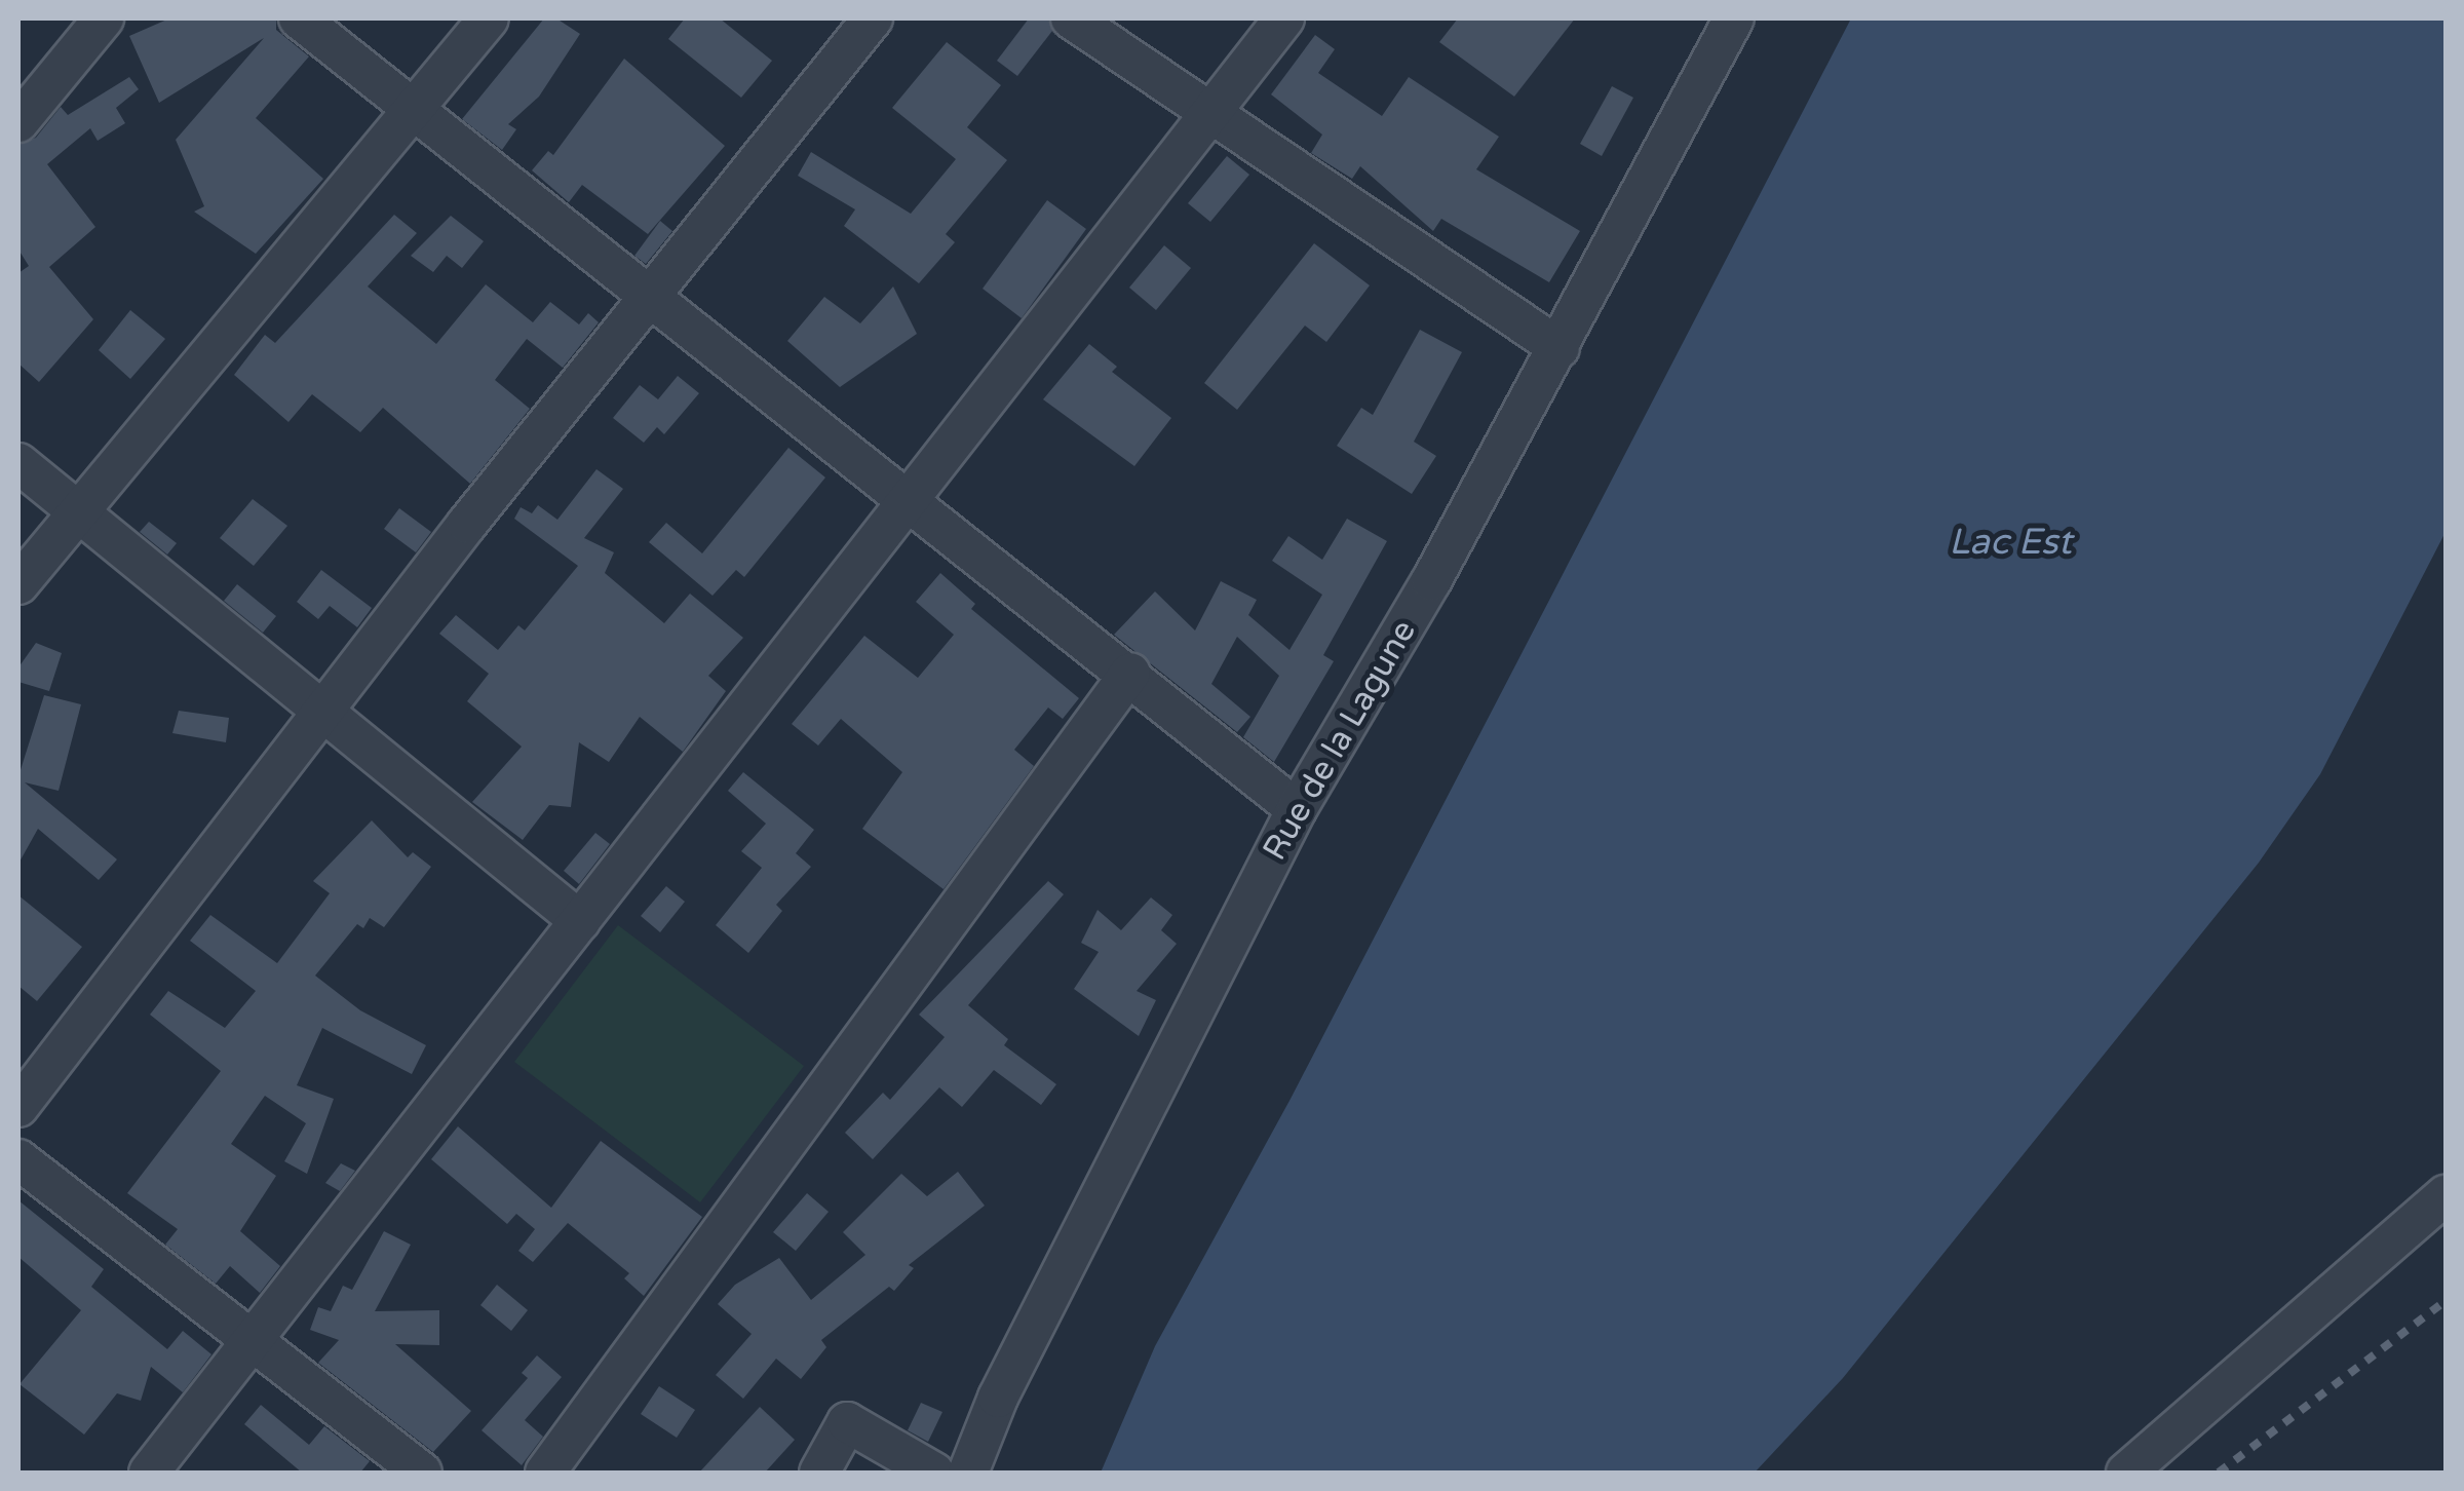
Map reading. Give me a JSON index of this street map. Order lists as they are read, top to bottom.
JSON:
{
  "streets": {
    "street": ["Rue de la Lagune"]
  },
  "water": ["Lac Est"]
}
